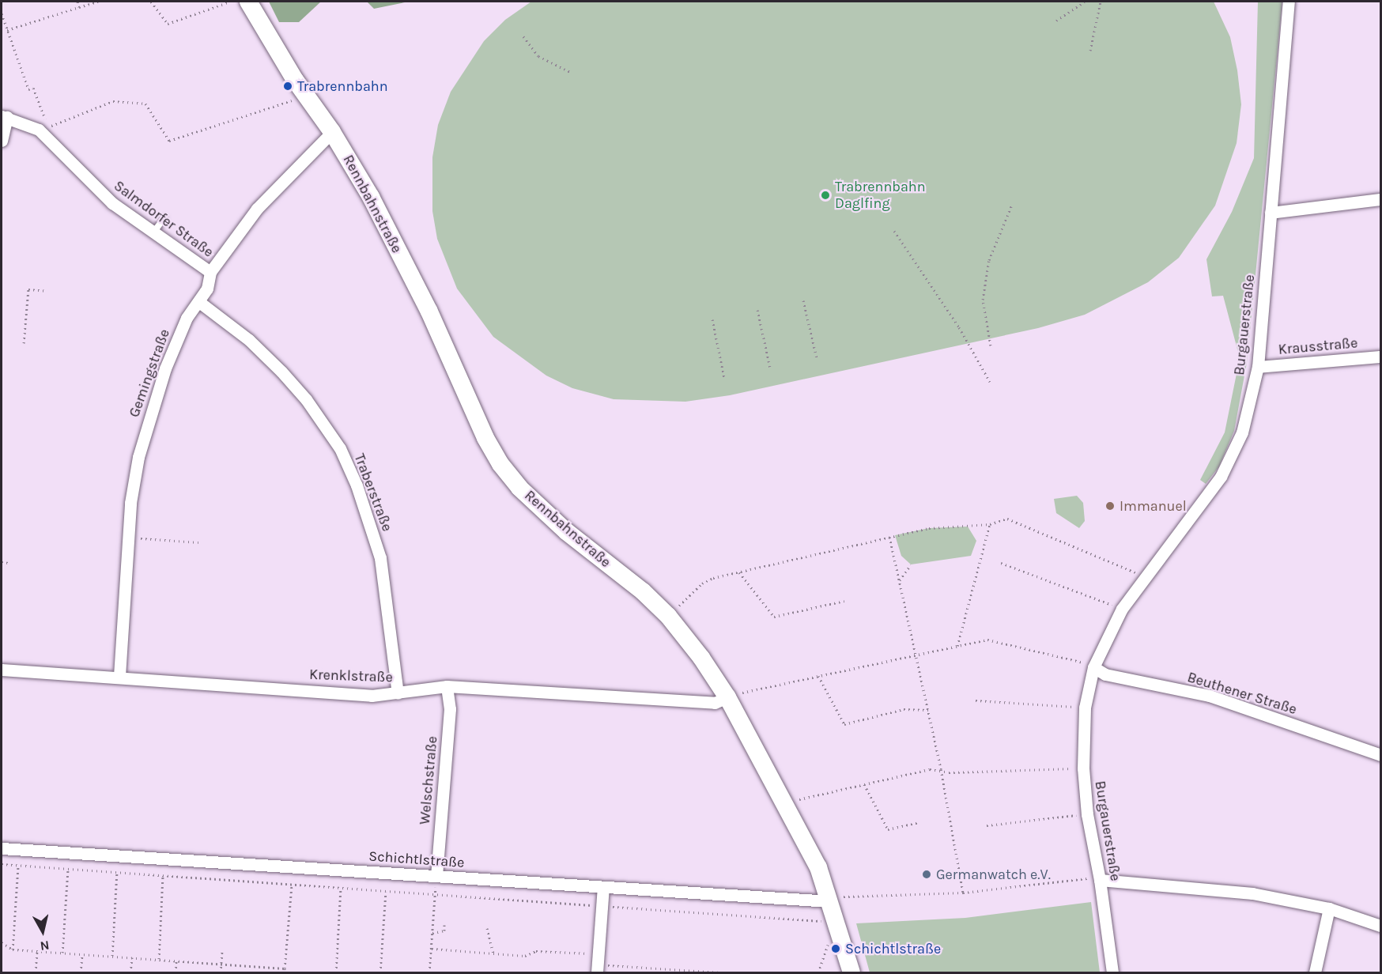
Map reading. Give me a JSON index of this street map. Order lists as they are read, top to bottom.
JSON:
{
  "streets": {
    "street": [
      "Rennbahnstraße",
      "Salmdorfer Straße",
      "Burgauerstraße",
      "Krausstraße",
      "Gemingstraße",
      "Traberstraße",
      "Krenklstraße",
      "Beuthener Straße",
      "Welschstraße",
      "Schichtlstraße"
    ]
  },
  "crossings": [
    ["Rennbahnstraße", "Gemingstraße"],
    ["Rennbahnstraße", "Krenklstraße"],
    ["Rennbahnstraße", "Schichtlstraße"],
    ["Salmdorfer Straße", "Gemingstraße"],
    ["Burgauerstraße", "Krausstraße"],
    ["Burgauerstraße", "Beuthener Straße"],
    ["Gemingstraße", "Traberstraße"],
    ["Gemingstraße", "Krenklstraße"],
    ["Traberstraße", "Krenklstraße"],
    ["Krenklstraße", "Welschstraße"],
    ["Welschstraße", "Schichtlstraße"]
  ],
  "places": [
    "Trabrennbahn",
    "Trabrennbahn Daglfing",
    "Immanuel",
    "Germanwatch e.V.",
    "Schichtlstraße"
  ],
  "north": "bottom"
}
